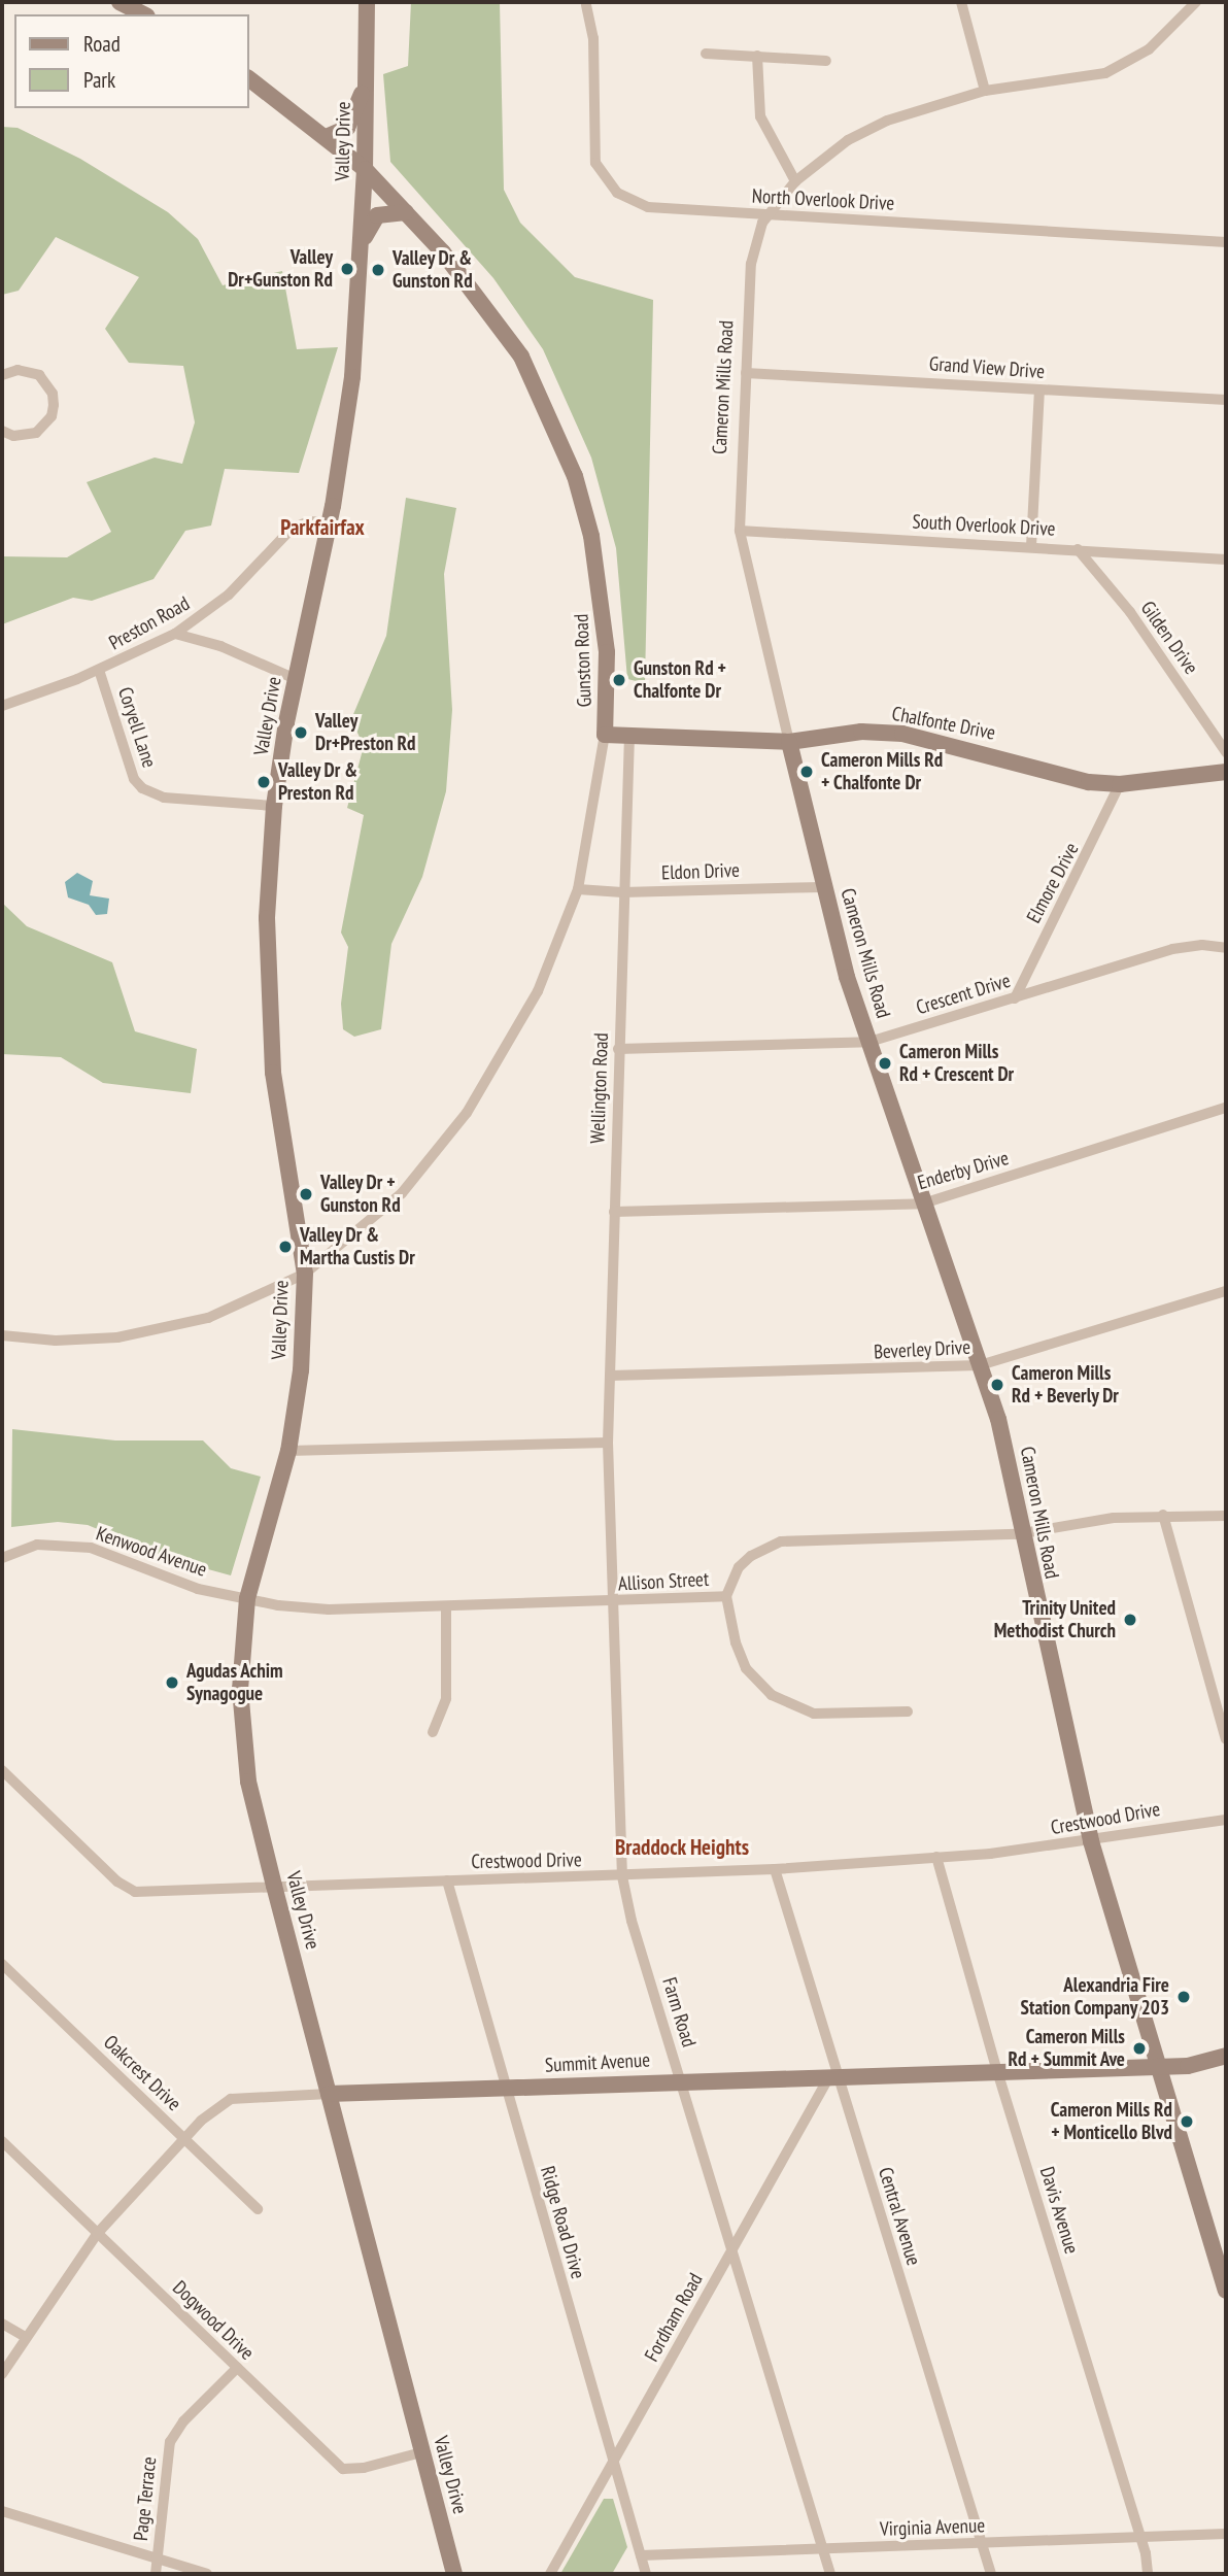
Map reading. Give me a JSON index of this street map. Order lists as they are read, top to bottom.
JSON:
{
  "streets": {
    "street": [
      "Valley Drive",
      "North Overlook Drive",
      "Grand View Drive",
      "Cameron Mills Road",
      "South Overlook Drive",
      "Preston Road",
      "Gilden Drive",
      "Gunston Road",
      "Chalfonte Drive",
      "Coryell Lane",
      "Eldon Drive",
      "Elmore Drive",
      "Crescent Drive",
      "Wellington Road",
      "Enderby Drive",
      "Beverley Drive",
      "Kenwood Avenue",
      "Allison Street",
      "Crestwood Drive",
      "Farm Road",
      "Summit Avenue",
      "Oakcrest Drive",
      "Davis Avenue",
      "Central Avenue",
      "Ridge Road Drive",
      "Fordham Road",
      "Dogwood Drive",
      "Page Terrace",
      "Virginia Avenue"
    ]
  },
  "crossings": [
    ["Valley Drive", "Preston Road"],
    ["Valley Drive", "Gunston Road"],
    ["Valley Drive", "Coryell Lane"],
    ["Valley Drive", "Kenwood Avenue"],
    ["Valley Drive", "Allison Street"],
    ["Valley Drive", "Crestwood Drive"],
    ["Valley Drive", "Summit Avenue"],
    ["Valley Drive", "Dogwood Drive"],
    ["North Overlook Drive", "Cameron Mills Road"],
    ["Grand View Drive", "Cameron Mills Road"],
    ["Cameron Mills Road", "South Overlook Drive"],
    ["Cameron Mills Road", "Chalfonte Drive"],
    ["Cameron Mills Road", "Eldon Drive"],
    ["Cameron Mills Road", "Crescent Drive"],
    ["Cameron Mills Road", "Enderby Drive"],
    ["Cameron Mills Road", "Beverley Drive"],
    ["Cameron Mills Road", "Allison Street"],
    ["Cameron Mills Road", "Crestwood Drive"],
    ["Cameron Mills Road", "Summit Avenue"],
    ["South Overlook Drive", "Gilden Drive"],
    ["Preston Road", "Coryell Lane"],
    ["Gunston Road", "Chalfonte Drive"],
    ["Gunston Road", "Eldon Drive"],
    ["Chalfonte Drive", "Elmore Drive"],
    ["Chalfonte Drive", "Wellington Road"],
    ["Eldon Drive", "Wellington Road"],
    ["Elmore Drive", "Crescent Drive"],
    ["Crescent Drive", "Wellington Road"],
    ["Wellington Road", "Enderby Drive"],
    ["Wellington Road", "Beverley Drive"],
    ["Wellington Road", "Farm Road"],
    ["Kenwood Avenue", "Allison Street"],
    ["Allison Street", "Farm Road"],
    ["Crestwood Drive", "Farm Road"],
    ["Crestwood Drive", "Davis Avenue"],
    ["Crestwood Drive", "Central Avenue"],
    ["Crestwood Drive", "Ridge Road Drive"],
    ["Farm Road", "Summit Avenue"],
    ["Farm Road", "Fordham Road"],
    ["Farm Road", "Virginia Avenue"],
    ["Summit Avenue", "Oakcrest Drive"],
    ["Summit Avenue", "Davis Avenue"],
    ["Summit Avenue", "Central Avenue"],
    ["Summit Avenue", "Ridge Road Drive"],
    ["Summit Avenue", "Fordham Road"],
    ["Summit Avenue", "Dogwood Drive"],
    ["Davis Avenue", "Virginia Avenue"],
    ["Central Avenue", "Fordham Road"],
    ["Central Avenue", "Virginia Avenue"],
    ["Ridge Road Drive", "Fordham Road"],
    ["Ridge Road Drive", "Virginia Avenue"],
    ["Dogwood Drive", "Page Terrace"]
  ],
  "districts": ["Parkfairfax", "Braddock Heights"],
  "places": [
    "Valley Dr+Gunston Rd",
    "Valley Dr & Gunston Rd",
    "Gunston Rd + Chalfonte Dr",
    "Valley Dr+Preston Rd",
    "Cameron Mills Rd + Chalfonte Dr",
    "Valley Dr & Preston Rd",
    "Cameron Mills Rd + Crescent Dr",
    "Valley Dr + Gunston Rd",
    "Valley Dr & Martha Custis Dr",
    "Cameron Mills Rd + Beverly Dr",
    "Trinity United Methodist Church",
    "Agudas Achim Synagogue",
    "Alexandria Fire Station Company 203",
    "Cameron Mills Rd + Summit Ave",
    "Cameron Mills Rd + Monticello Blvd"
  ],
  "legend": ["Road", "Park"]
}
